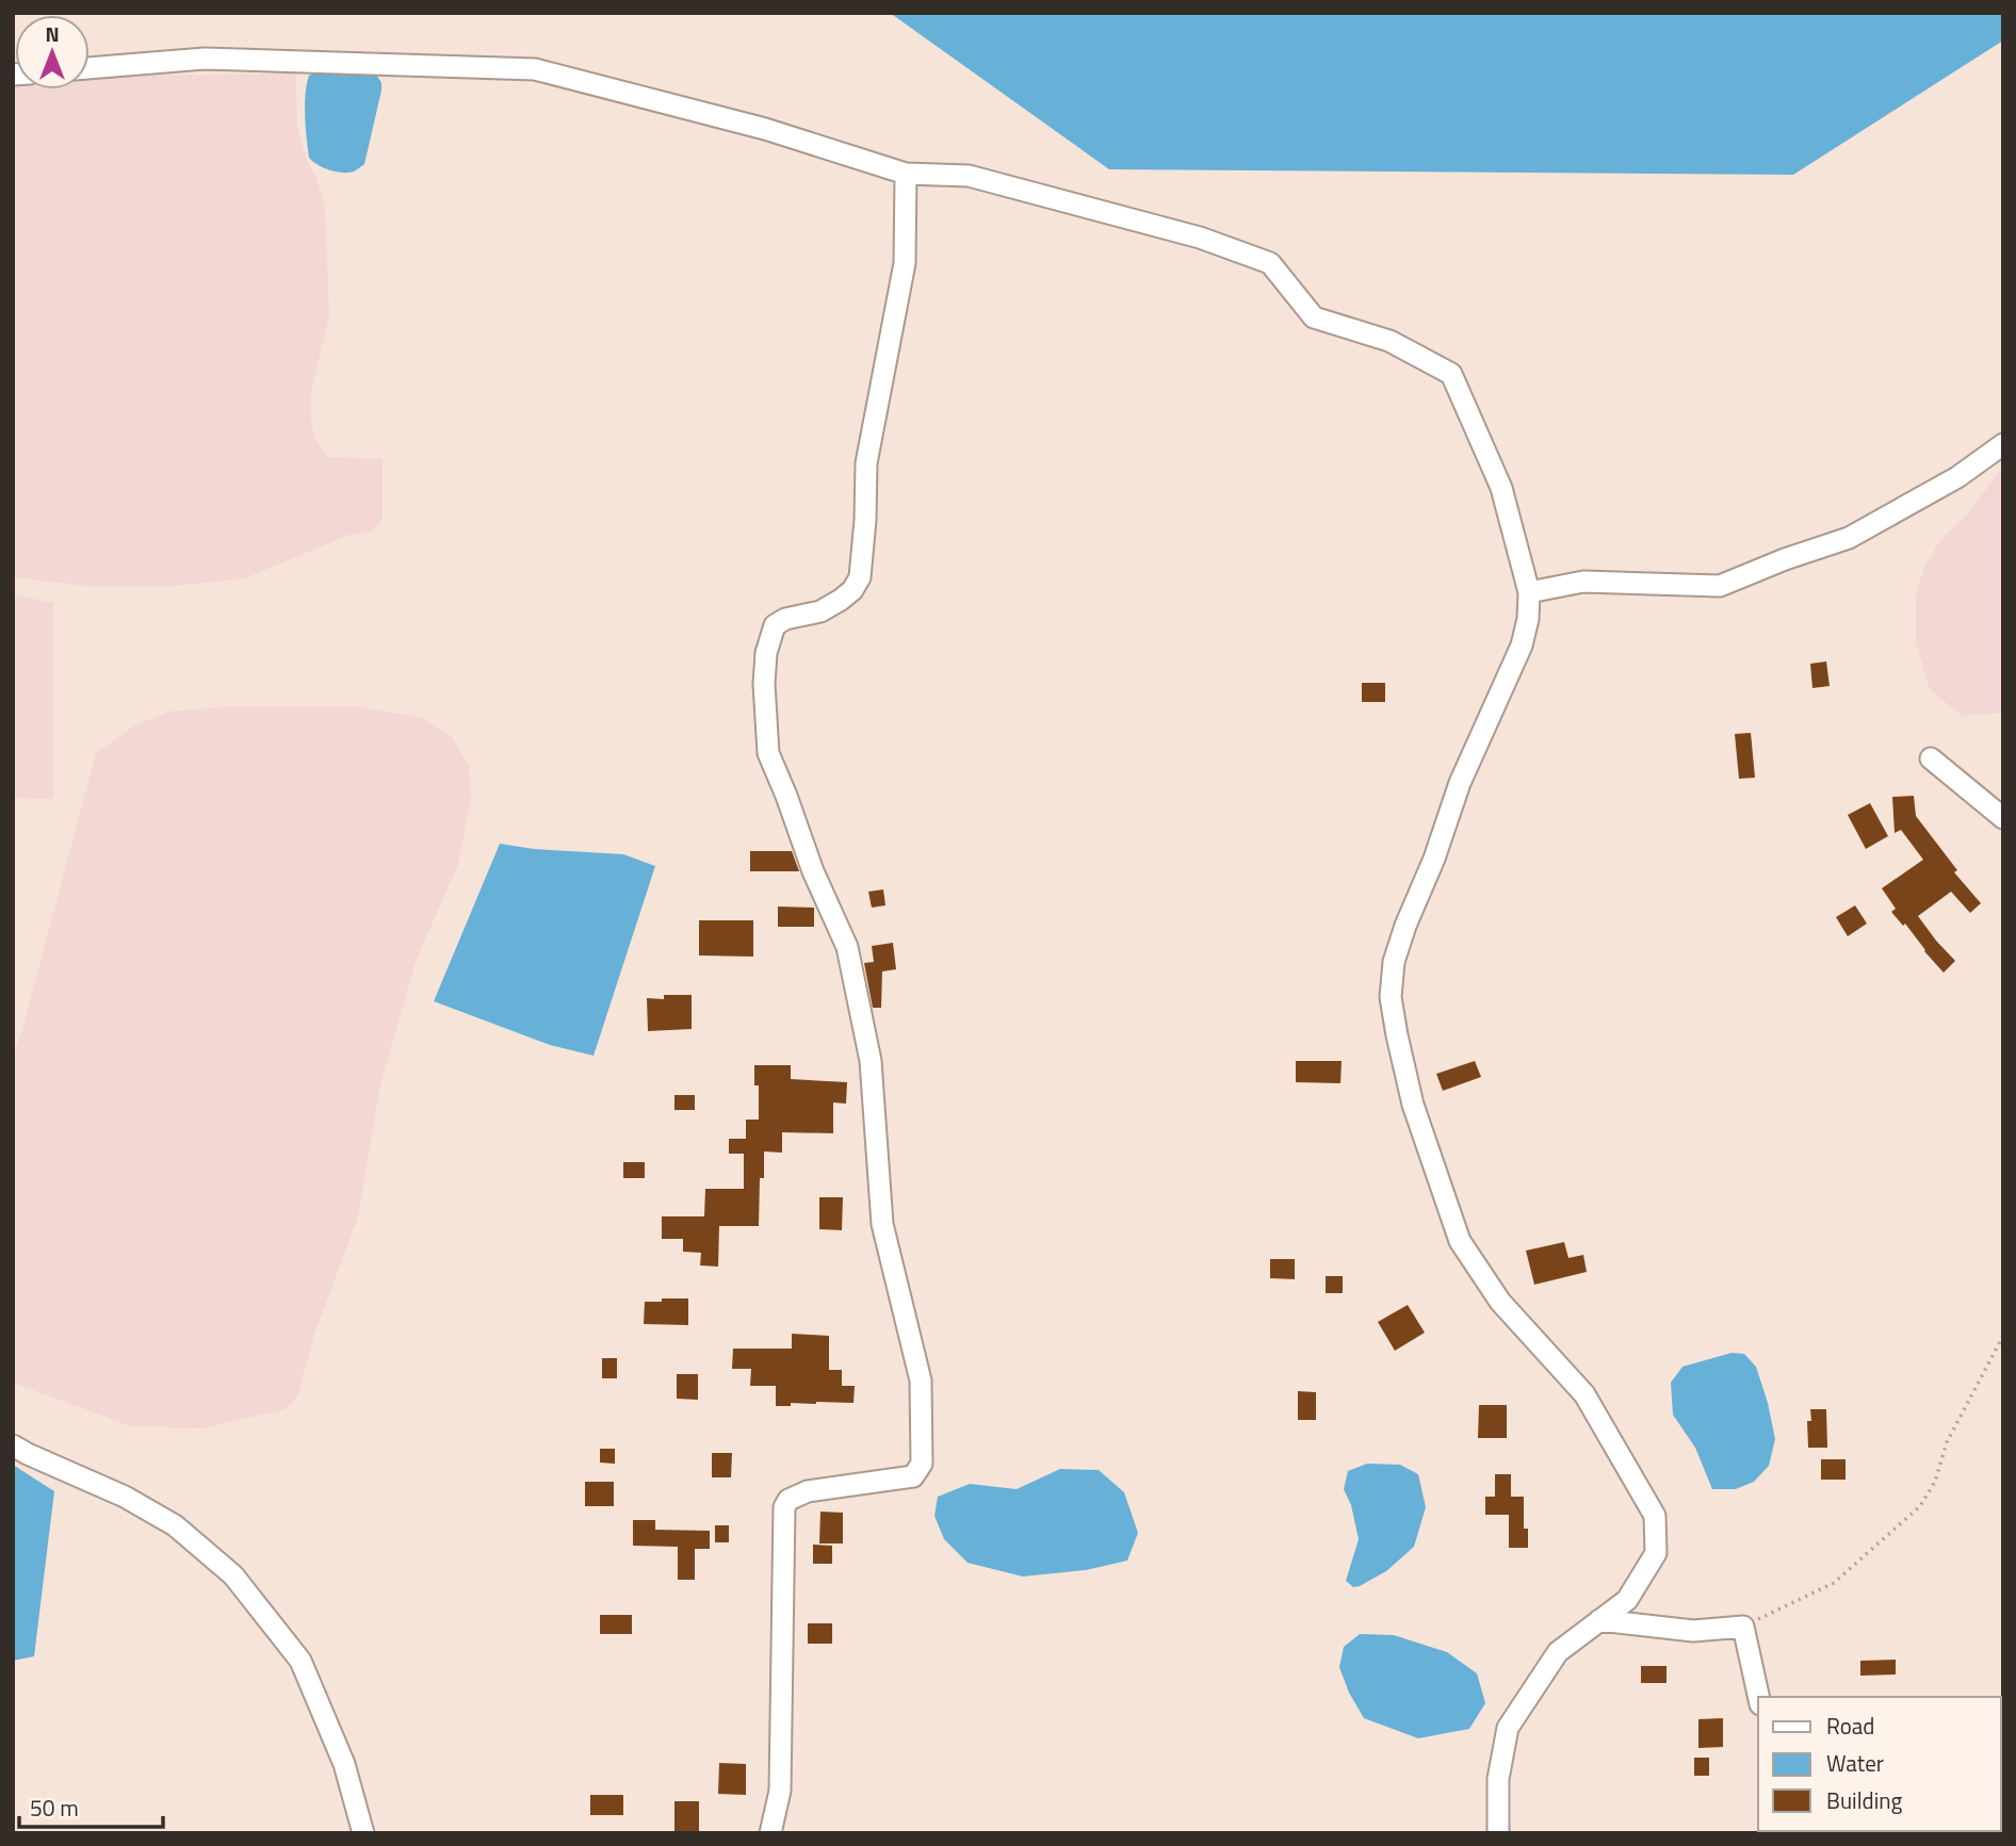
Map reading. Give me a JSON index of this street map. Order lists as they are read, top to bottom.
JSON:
{
  "legend": ["Road", "Water", "Building"],
  "scale_bar": "50 m",
  "north": "top"
}
